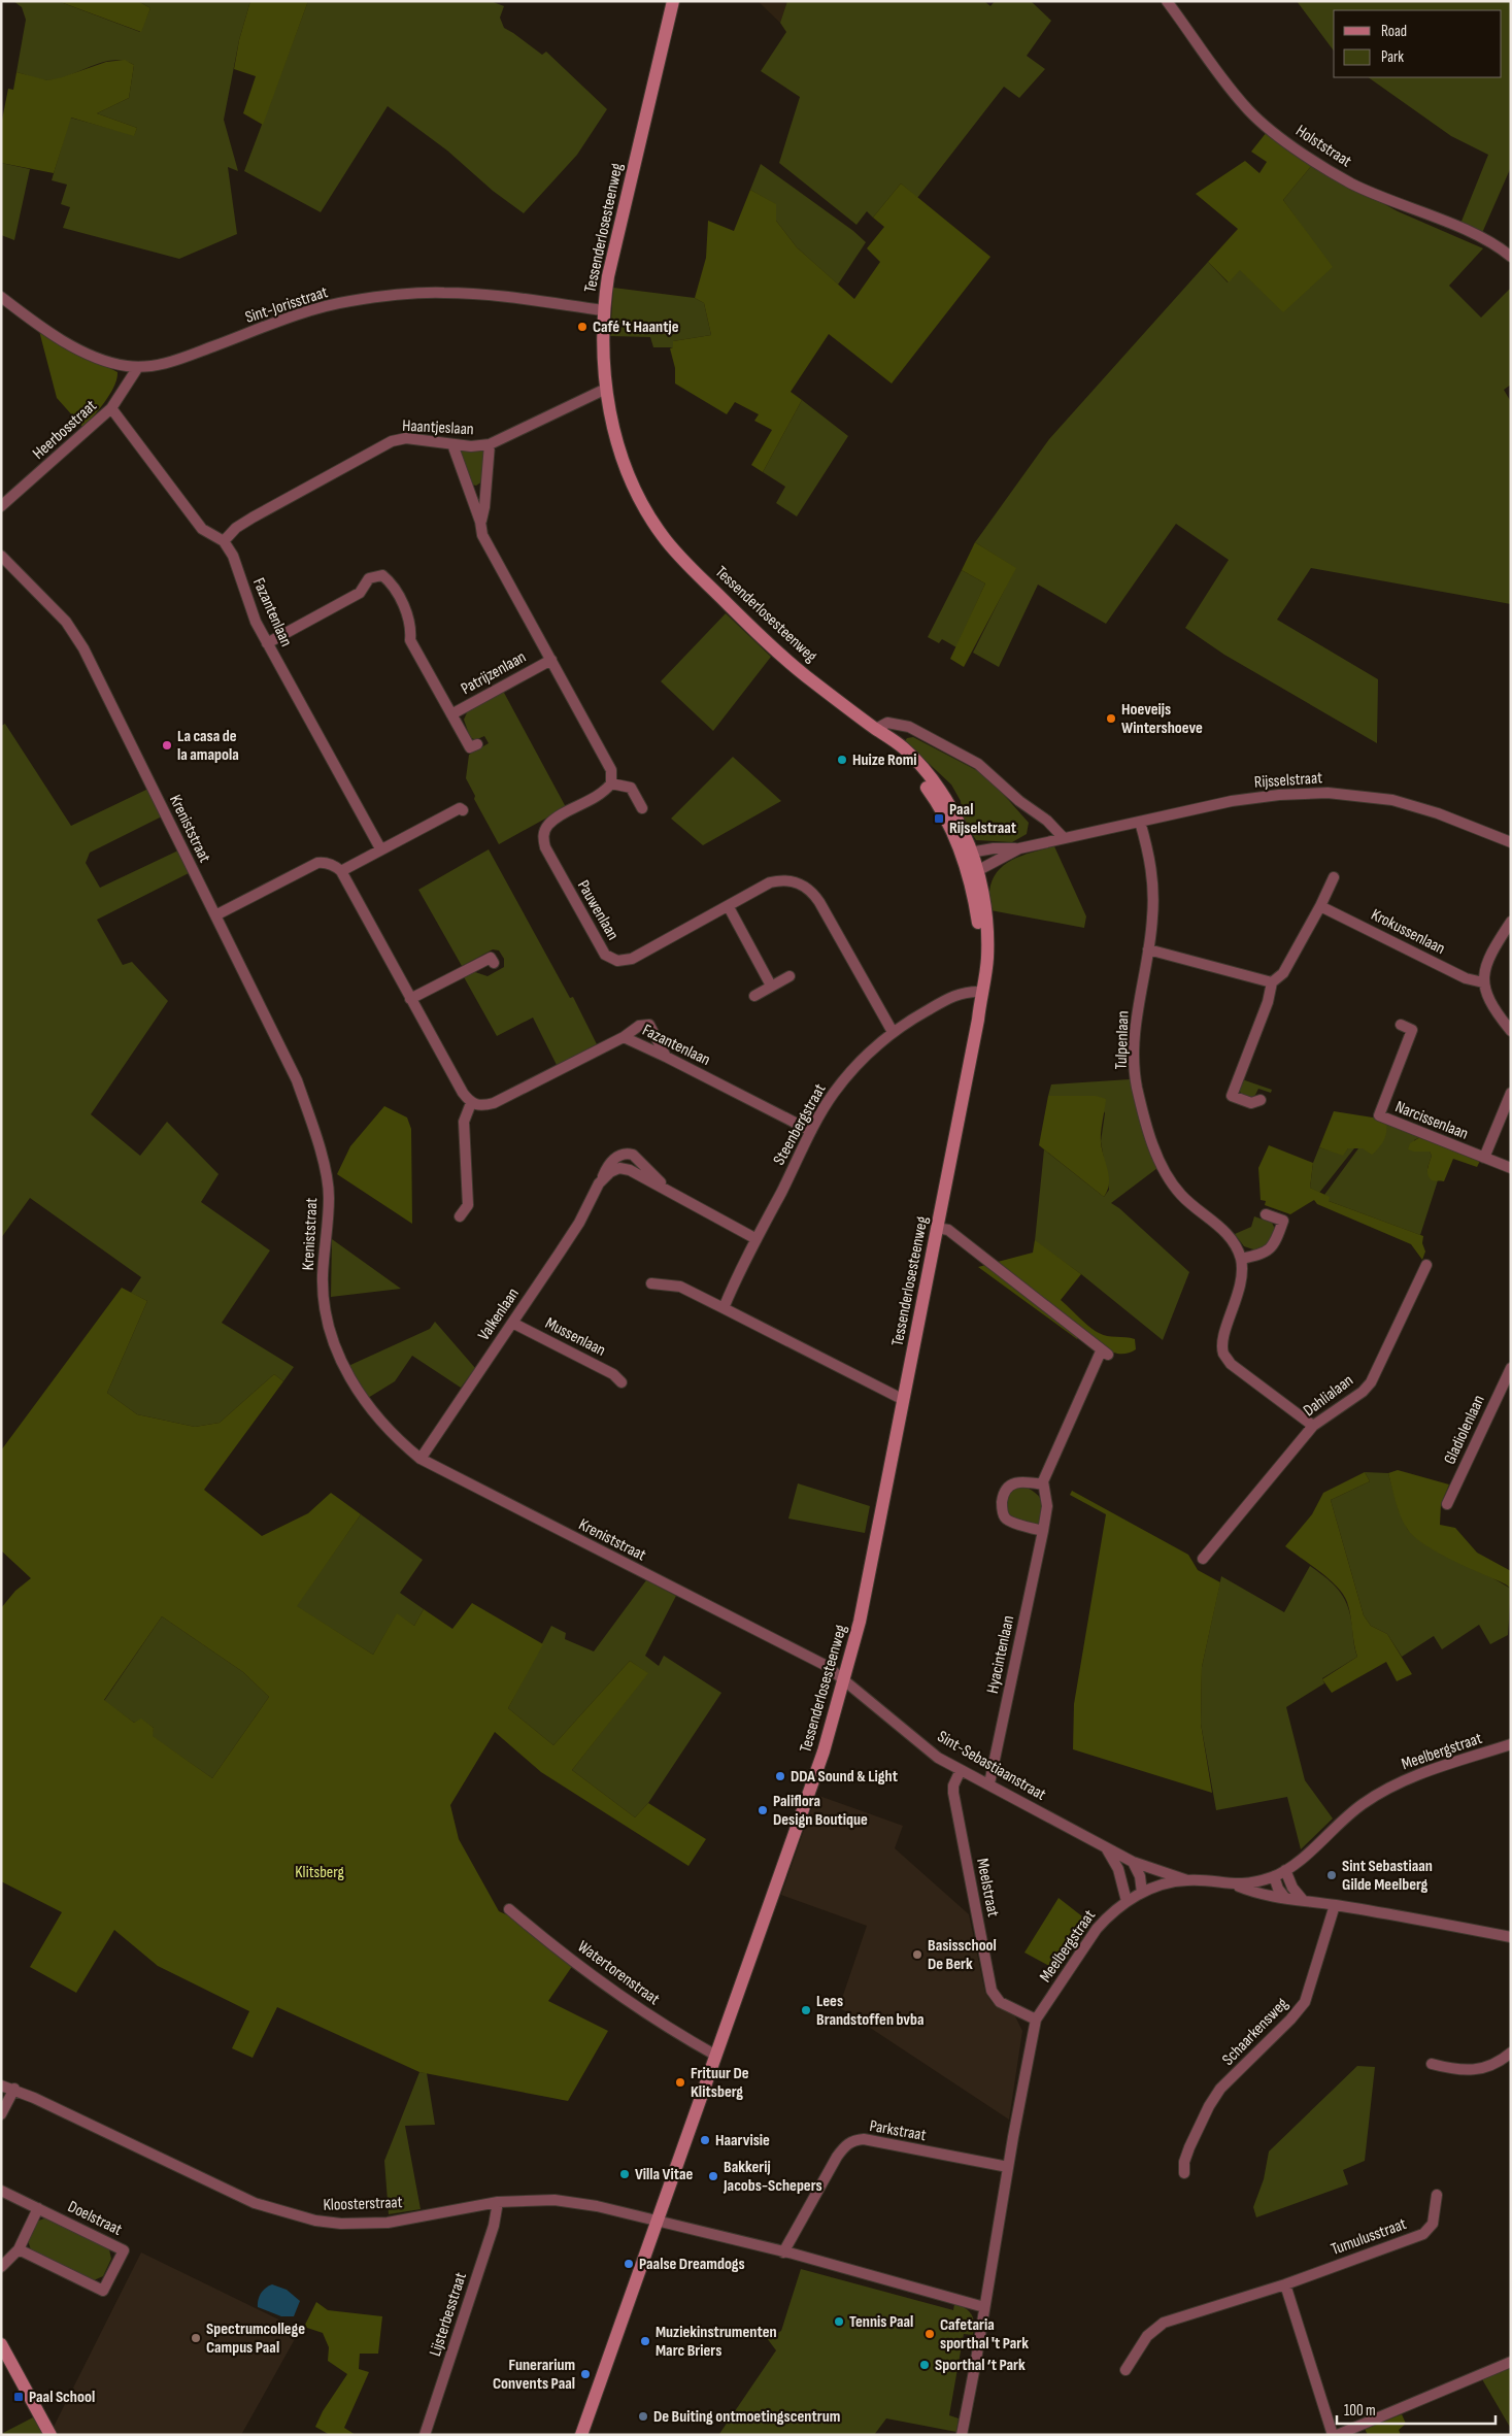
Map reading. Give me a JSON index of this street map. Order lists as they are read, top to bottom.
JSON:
{
  "streets": {
    "street": [
      "Holststraat",
      "Tessenderlosesteenweg",
      "Sint-Jorisstraat",
      "Haantjeslaan",
      "Heerbosstraat",
      "Fazantenlaan",
      "Patrijzenlaan",
      "Rijsselstraat",
      "Kreniststraat",
      "Pauwenlaan",
      "Krokussenlaan",
      "Tulpenlaan",
      "Narcissenlaan",
      "Steenbergstraat",
      "Valkenlaan",
      "Mussenlaan",
      "Dahlialaan",
      "Gladiolenlaan",
      "Hyacintenlaan",
      "Meelbergstraat",
      "Sint-Sebastiaanstraat",
      "Meelstraat",
      "Watertorenstraat",
      "Schaarkensweg",
      "Parkstraat",
      "Kloosterstraat",
      "Doelstraat",
      "Tumulusstraat",
      "Lijsterbesstraat"
    ]
  },
  "crossings": [
    ["Tessenderlosesteenweg", "Sint-Jorisstraat"],
    ["Tessenderlosesteenweg", "Haantjeslaan"],
    ["Tessenderlosesteenweg", "Rijsselstraat"],
    ["Tessenderlosesteenweg", "Kreniststraat"],
    ["Tessenderlosesteenweg", "Steenbergstraat"],
    ["Tessenderlosesteenweg", "Sint-Sebastiaanstraat"],
    ["Tessenderlosesteenweg", "Watertorenstraat"],
    ["Tessenderlosesteenweg", "Kloosterstraat"],
    ["Sint-Jorisstraat", "Heerbosstraat"],
    ["Haantjeslaan", "Fazantenlaan"],
    ["Fazantenlaan", "Patrijzenlaan"],
    ["Fazantenlaan", "Steenbergstraat"],
    ["Rijsselstraat", "Tulpenlaan"],
    ["Kreniststraat", "Valkenlaan"],
    ["Kreniststraat", "Sint-Sebastiaanstraat"],
    ["Pauwenlaan", "Steenbergstraat"],
    ["Tulpenlaan", "Dahlialaan"],
    ["Steenbergstraat", "Valkenlaan"],
    ["Valkenlaan", "Mussenlaan"],
    ["Hyacintenlaan", "Sint-Sebastiaanstraat"],
    ["Meelbergstraat", "Sint-Sebastiaanstraat"],
    ["Meelbergstraat", "Meelstraat"],
    ["Meelbergstraat", "Parkstraat"],
    ["Sint-Sebastiaanstraat", "Meelstraat"],
    ["Kloosterstraat", "Lijsterbesstraat"]
  ],
  "parks": ["Klitsberg"],
  "places": {
    "other": [
      "Café 't Haantje",
      "Hoeveijs Wintershoeve",
      "La casa de la amapola",
      "Huize Romi",
      "DDA Sound & Light",
      "Paliflora Design Boutique",
      "Sint Sebastiaan Gilde Meelberg",
      "Basisschool De Berk",
      "Lees Brandstoffen bvba",
      "Frituur De Klitsberg",
      "Haarvisie",
      "Villa Vitae",
      "Bakkerij Jacobs-Schepers",
      "Paalse Dreamdogs",
      "Tennis Paal",
      "Cafetaria sporthal 't Park",
      "Spectrumcollege Campus Paal",
      "Muziekinstrumenten Marc Briers",
      "Sporthal ’t Park",
      "Funerarium Convents Paal",
      "De Buiting ontmoetingscentrum"
    ],
    "transit": ["Paal Rijselstraat", "Paal School"]
  },
  "legend": ["Road", "Park"],
  "scale_bar": "100 m"
}
